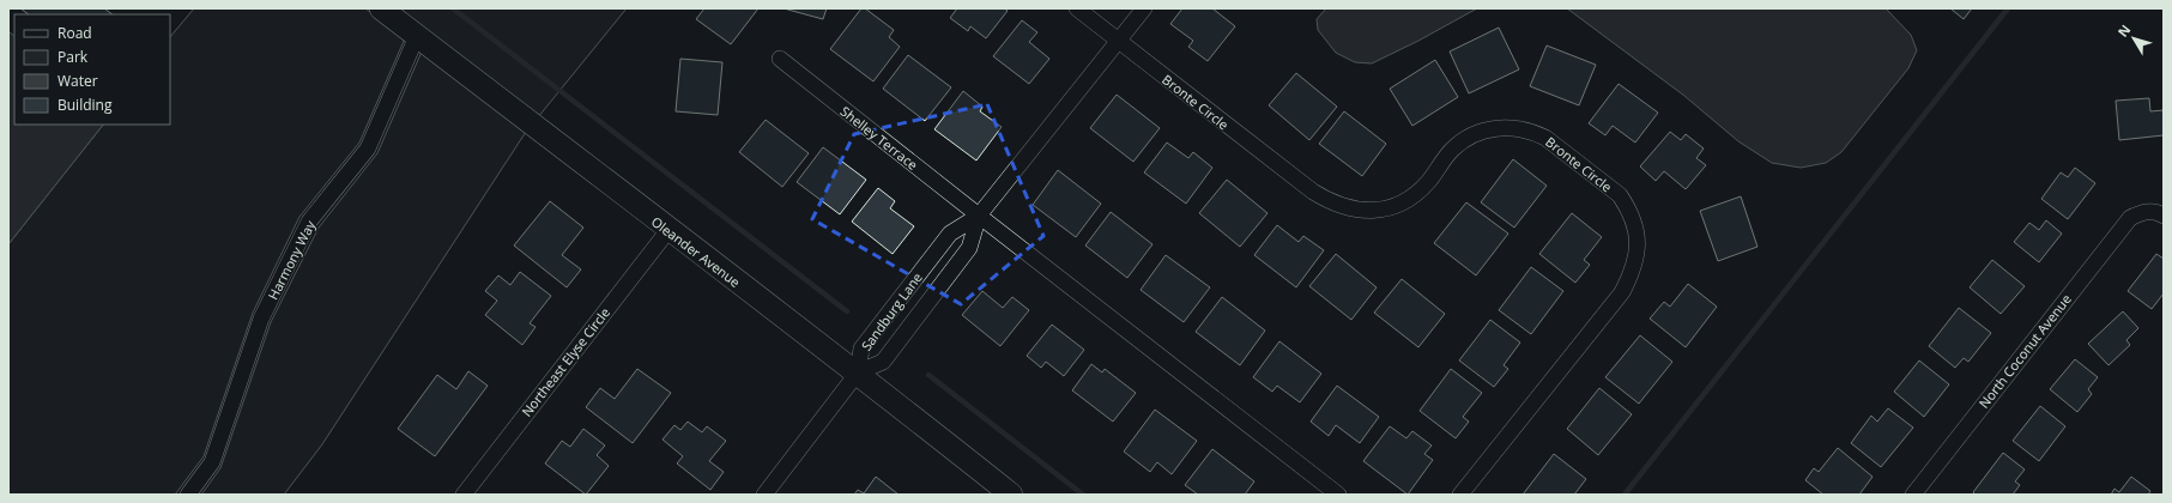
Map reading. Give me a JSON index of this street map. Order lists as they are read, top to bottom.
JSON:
{
  "streets": {
    "street": [
      "Bronte Circle",
      "Shelley Terrace",
      "Oleander Avenue",
      "Harmony Way",
      "Sandburg Lane",
      "North Coconut Avenue",
      "Northeast Elyse Circle"
    ]
  },
  "crossings": [
    ["Bronte Circle", "Sandburg Lane"],
    ["Shelley Terrace", "Sandburg Lane"],
    ["Oleander Avenue", "Harmony Way"],
    ["Oleander Avenue", "Sandburg Lane"],
    ["Oleander Avenue", "Northeast Elyse Circle"]
  ],
  "legend": [
    "Road",
    "Park",
    "Water",
    "Building"
  ],
  "north": "top left"
}
